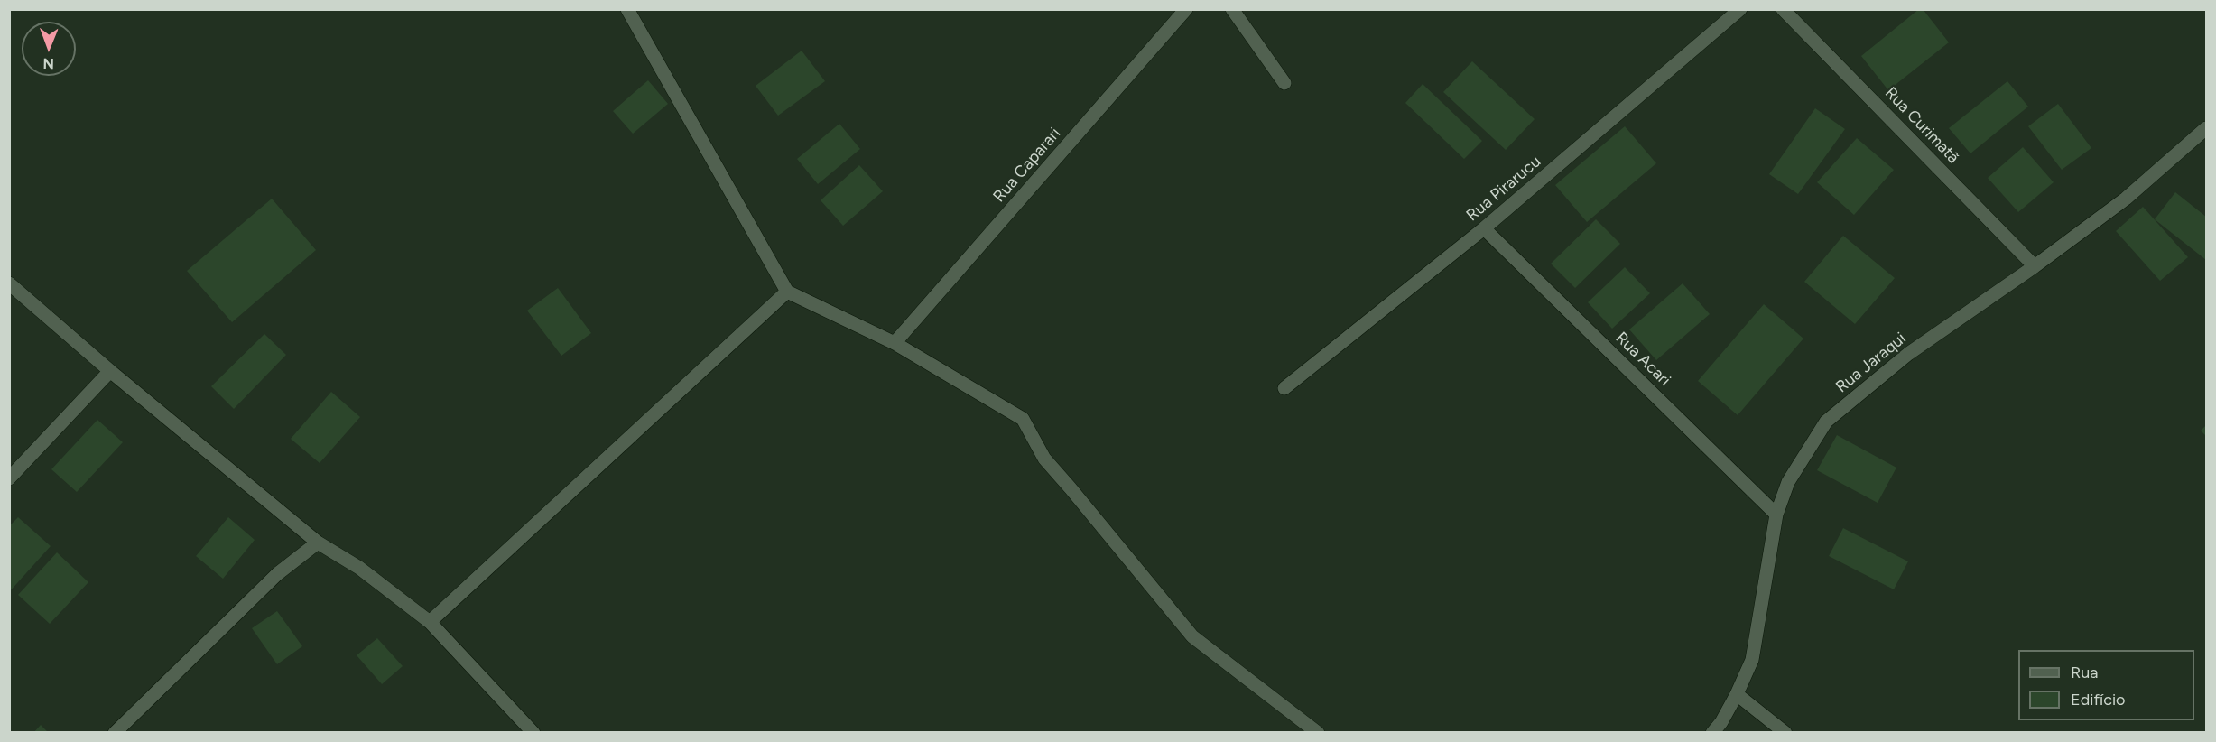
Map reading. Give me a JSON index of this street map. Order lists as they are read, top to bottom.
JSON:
{
  "streets": {
    "street": [
      "Rua Curimatã",
      "Rua Caparari",
      "Rua Pirarucu",
      "Rua Acari",
      "Rua Jaraqui"
    ]
  },
  "crossings": [
    ["Rua Curimatã", "Rua Jaraqui"],
    ["Rua Pirarucu", "Rua Acari"],
    ["Rua Acari", "Rua Jaraqui"]
  ],
  "legend": ["Rua", "Edifício"],
  "north": "bottom"
}
